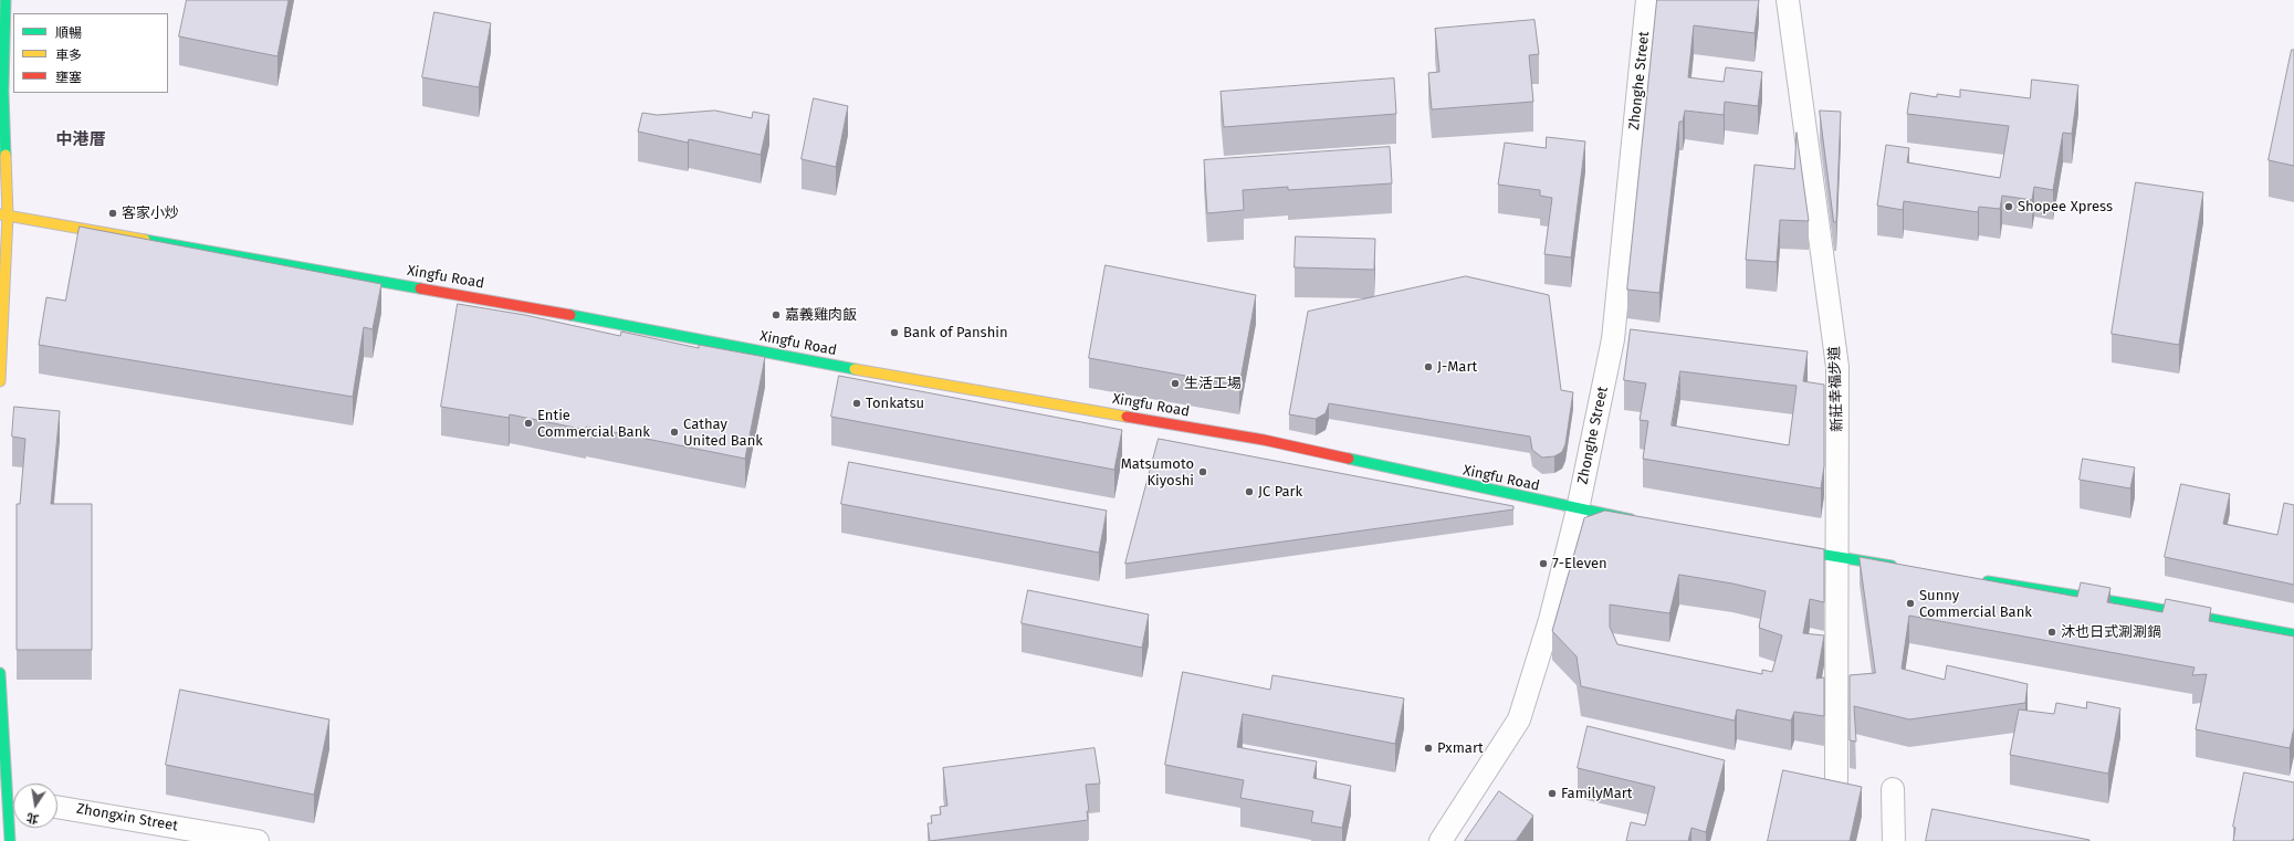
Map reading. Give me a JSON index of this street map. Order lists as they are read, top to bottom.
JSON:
{
  "streets": {
    "street": [
      "Zhonghe Street",
      "Xingfu Road",
      "新莊幸福步道",
      "Zhongxin Street"
    ]
  },
  "crossings": [
    ["Zhonghe Street", "Xingfu Road"]
  ],
  "districts": ["中港厝"],
  "places": [
    "Shopee Xpress",
    "客家小炒",
    "嘉義雞肉飯",
    "Bank of Panshin",
    "J-Mart",
    "生活工場",
    "Tonkatsu",
    "Entie Commercial Bank",
    "Cathay United Bank",
    "Matsumoto Kiyoshi",
    "JC Park",
    "7-Eleven",
    "Sunny Commercial Bank",
    "沐也日式涮涮鍋",
    "Pxmart",
    "FamilyMart"
  ],
  "legend": ["順暢", "車多", "壅塞"],
  "north": "bottom"
}
